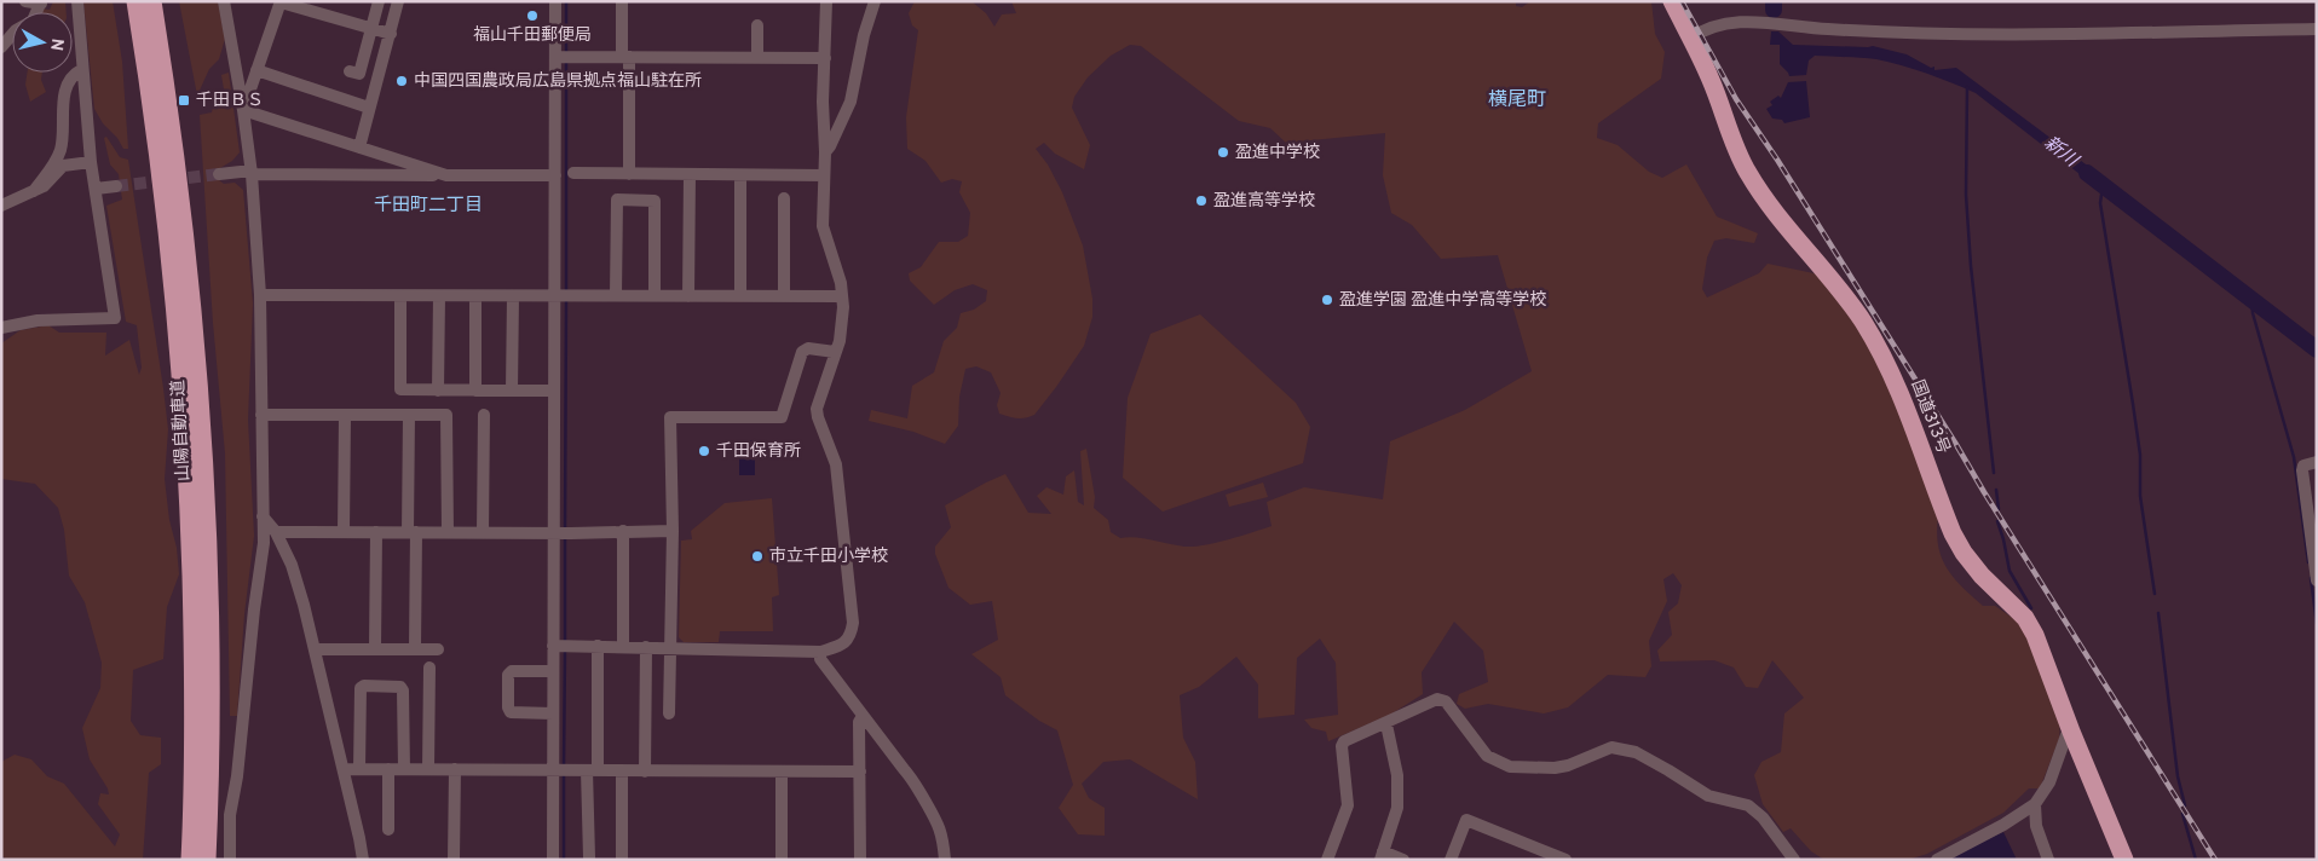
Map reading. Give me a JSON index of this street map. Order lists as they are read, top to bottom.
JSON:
{
  "streets": {
    "highway": ["国道313号", "山陽自動車道"]
  },
  "districts": ["横尾町", "千田町二丁目"],
  "water": ["新川"],
  "places": {
    "other": [
      "福山千田郵便局",
      "中国四国農政局広島県拠点福山駐在所",
      "盈進中学校",
      "盈進高等学校",
      "盈進学園 盈進中学高等学校",
      "千田保育所",
      "市立千田小学校"
    ],
    "transit": ["千田ＢＳ"]
  },
  "north": "right"
}
